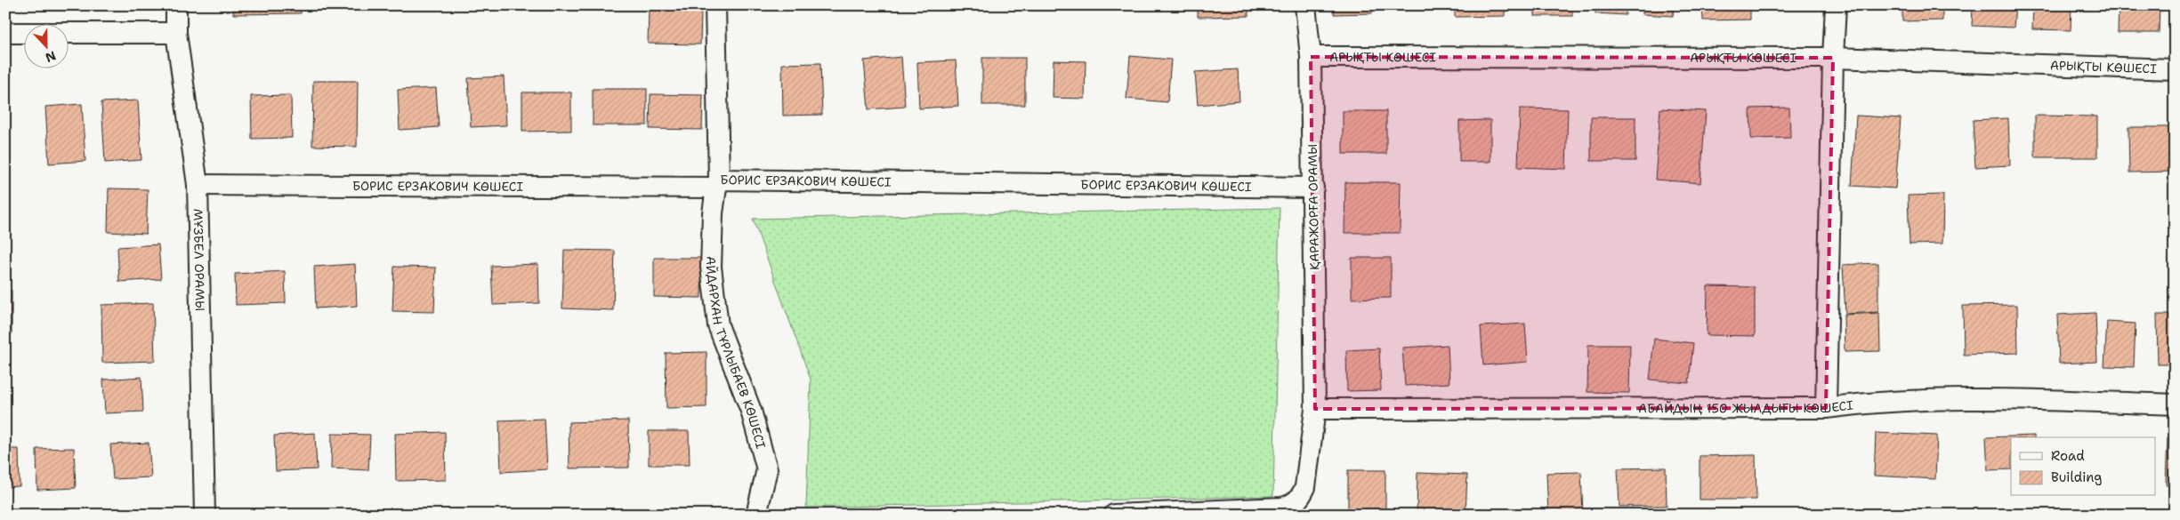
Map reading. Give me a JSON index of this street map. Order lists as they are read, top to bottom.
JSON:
{
  "streets": {
    "street": [
      "АРЫҚТЫ КӨШЕСІ",
      "БОРИС ЕРЗАКОВИЧ КӨШЕСІ",
      "ҚАРАЖОРҒА ОРАМЫ",
      "МҰЗБЕЛ ОРАМЫ",
      "АЙДАРХАН ТҰРЛЫБАЕВ КӨШЕСІ",
      "АБАЙДЫҢ 150 ЖЫЛДЫҒЫ КӨШЕСІ"
    ]
  },
  "crossings": [
    ["АРЫҚТЫ КӨШЕСІ", "ҚАРАЖОРҒА ОРАМЫ"],
    ["БОРИС ЕРЗАКОВИЧ КӨШЕСІ", "ҚАРАЖОРҒА ОРАМЫ"],
    ["БОРИС ЕРЗАКОВИЧ КӨШЕСІ", "МҰЗБЕЛ ОРАМЫ"],
    ["БОРИС ЕРЗАКОВИЧ КӨШЕСІ", "АЙДАРХАН ТҰРЛЫБАЕВ КӨШЕСІ"],
    ["ҚАРАЖОРҒА ОРАМЫ", "АБАЙДЫҢ 150 ЖЫЛДЫҒЫ КӨШЕСІ"]
  ],
  "legend": ["Road", "Building"],
  "north": "bottom"
}
